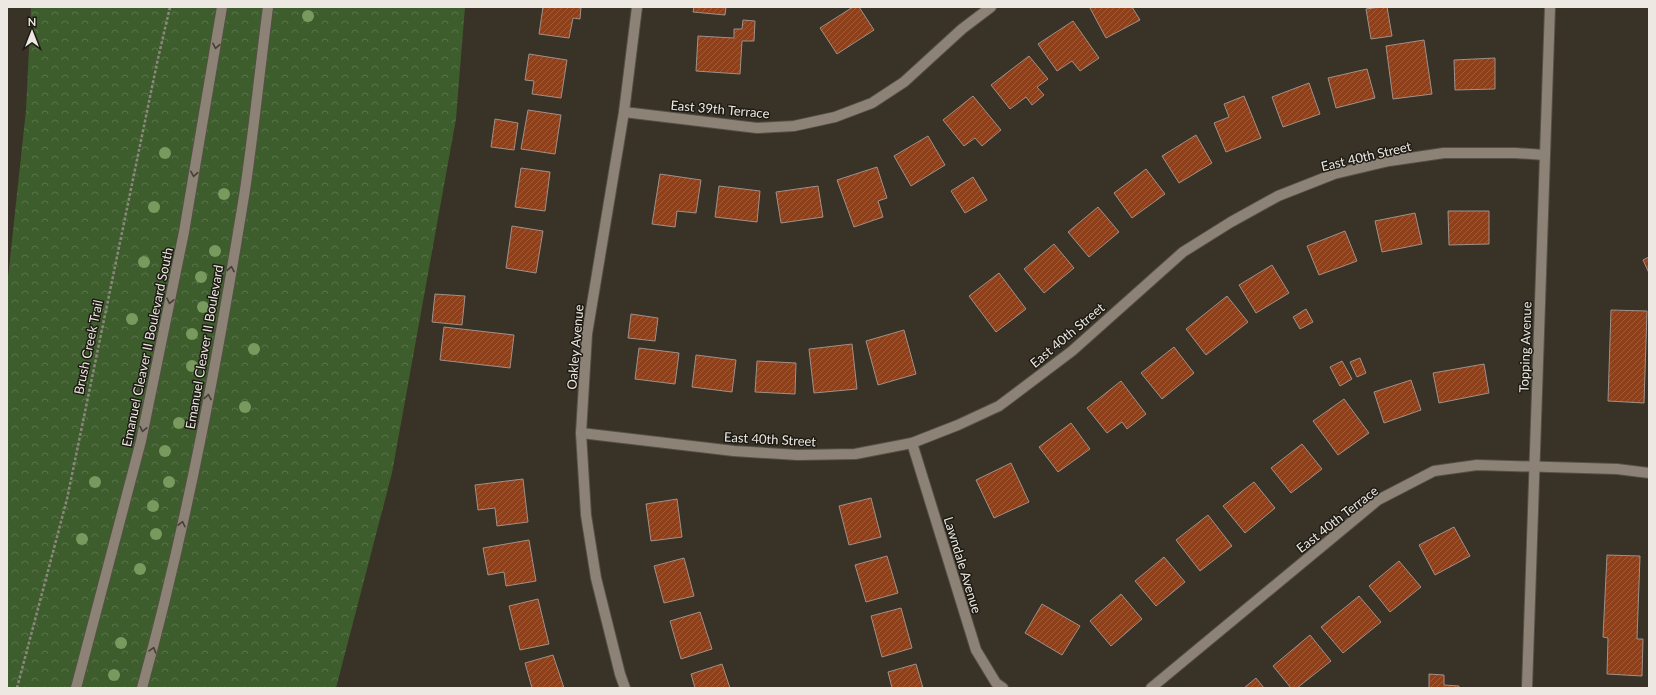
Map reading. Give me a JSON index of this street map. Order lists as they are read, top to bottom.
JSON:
{
  "streets": {
    "street": [
      "East 39th Terrace",
      "East 40th Street",
      "Emanuel Cleaver II Boulevard South",
      "Emanuel Cleaver II Boulevard",
      "Oakley Avenue",
      "Topping Avenue",
      "East 40th Terrace",
      "Lawndale Avenue"
    ],
    "path": ["Brush Creek Trail"]
  },
  "crossings": [
    ["East 39th Terrace", "Oakley Avenue"],
    ["East 40th Street", "Oakley Avenue"],
    ["East 40th Street", "Topping Avenue"],
    ["East 40th Street", "Lawndale Avenue"],
    ["Topping Avenue", "East 40th Terrace"]
  ],
  "one_way": ["Emanuel Cleaver II Boulevard South", "Emanuel Cleaver II Boulevard"],
  "north": "top"
}
